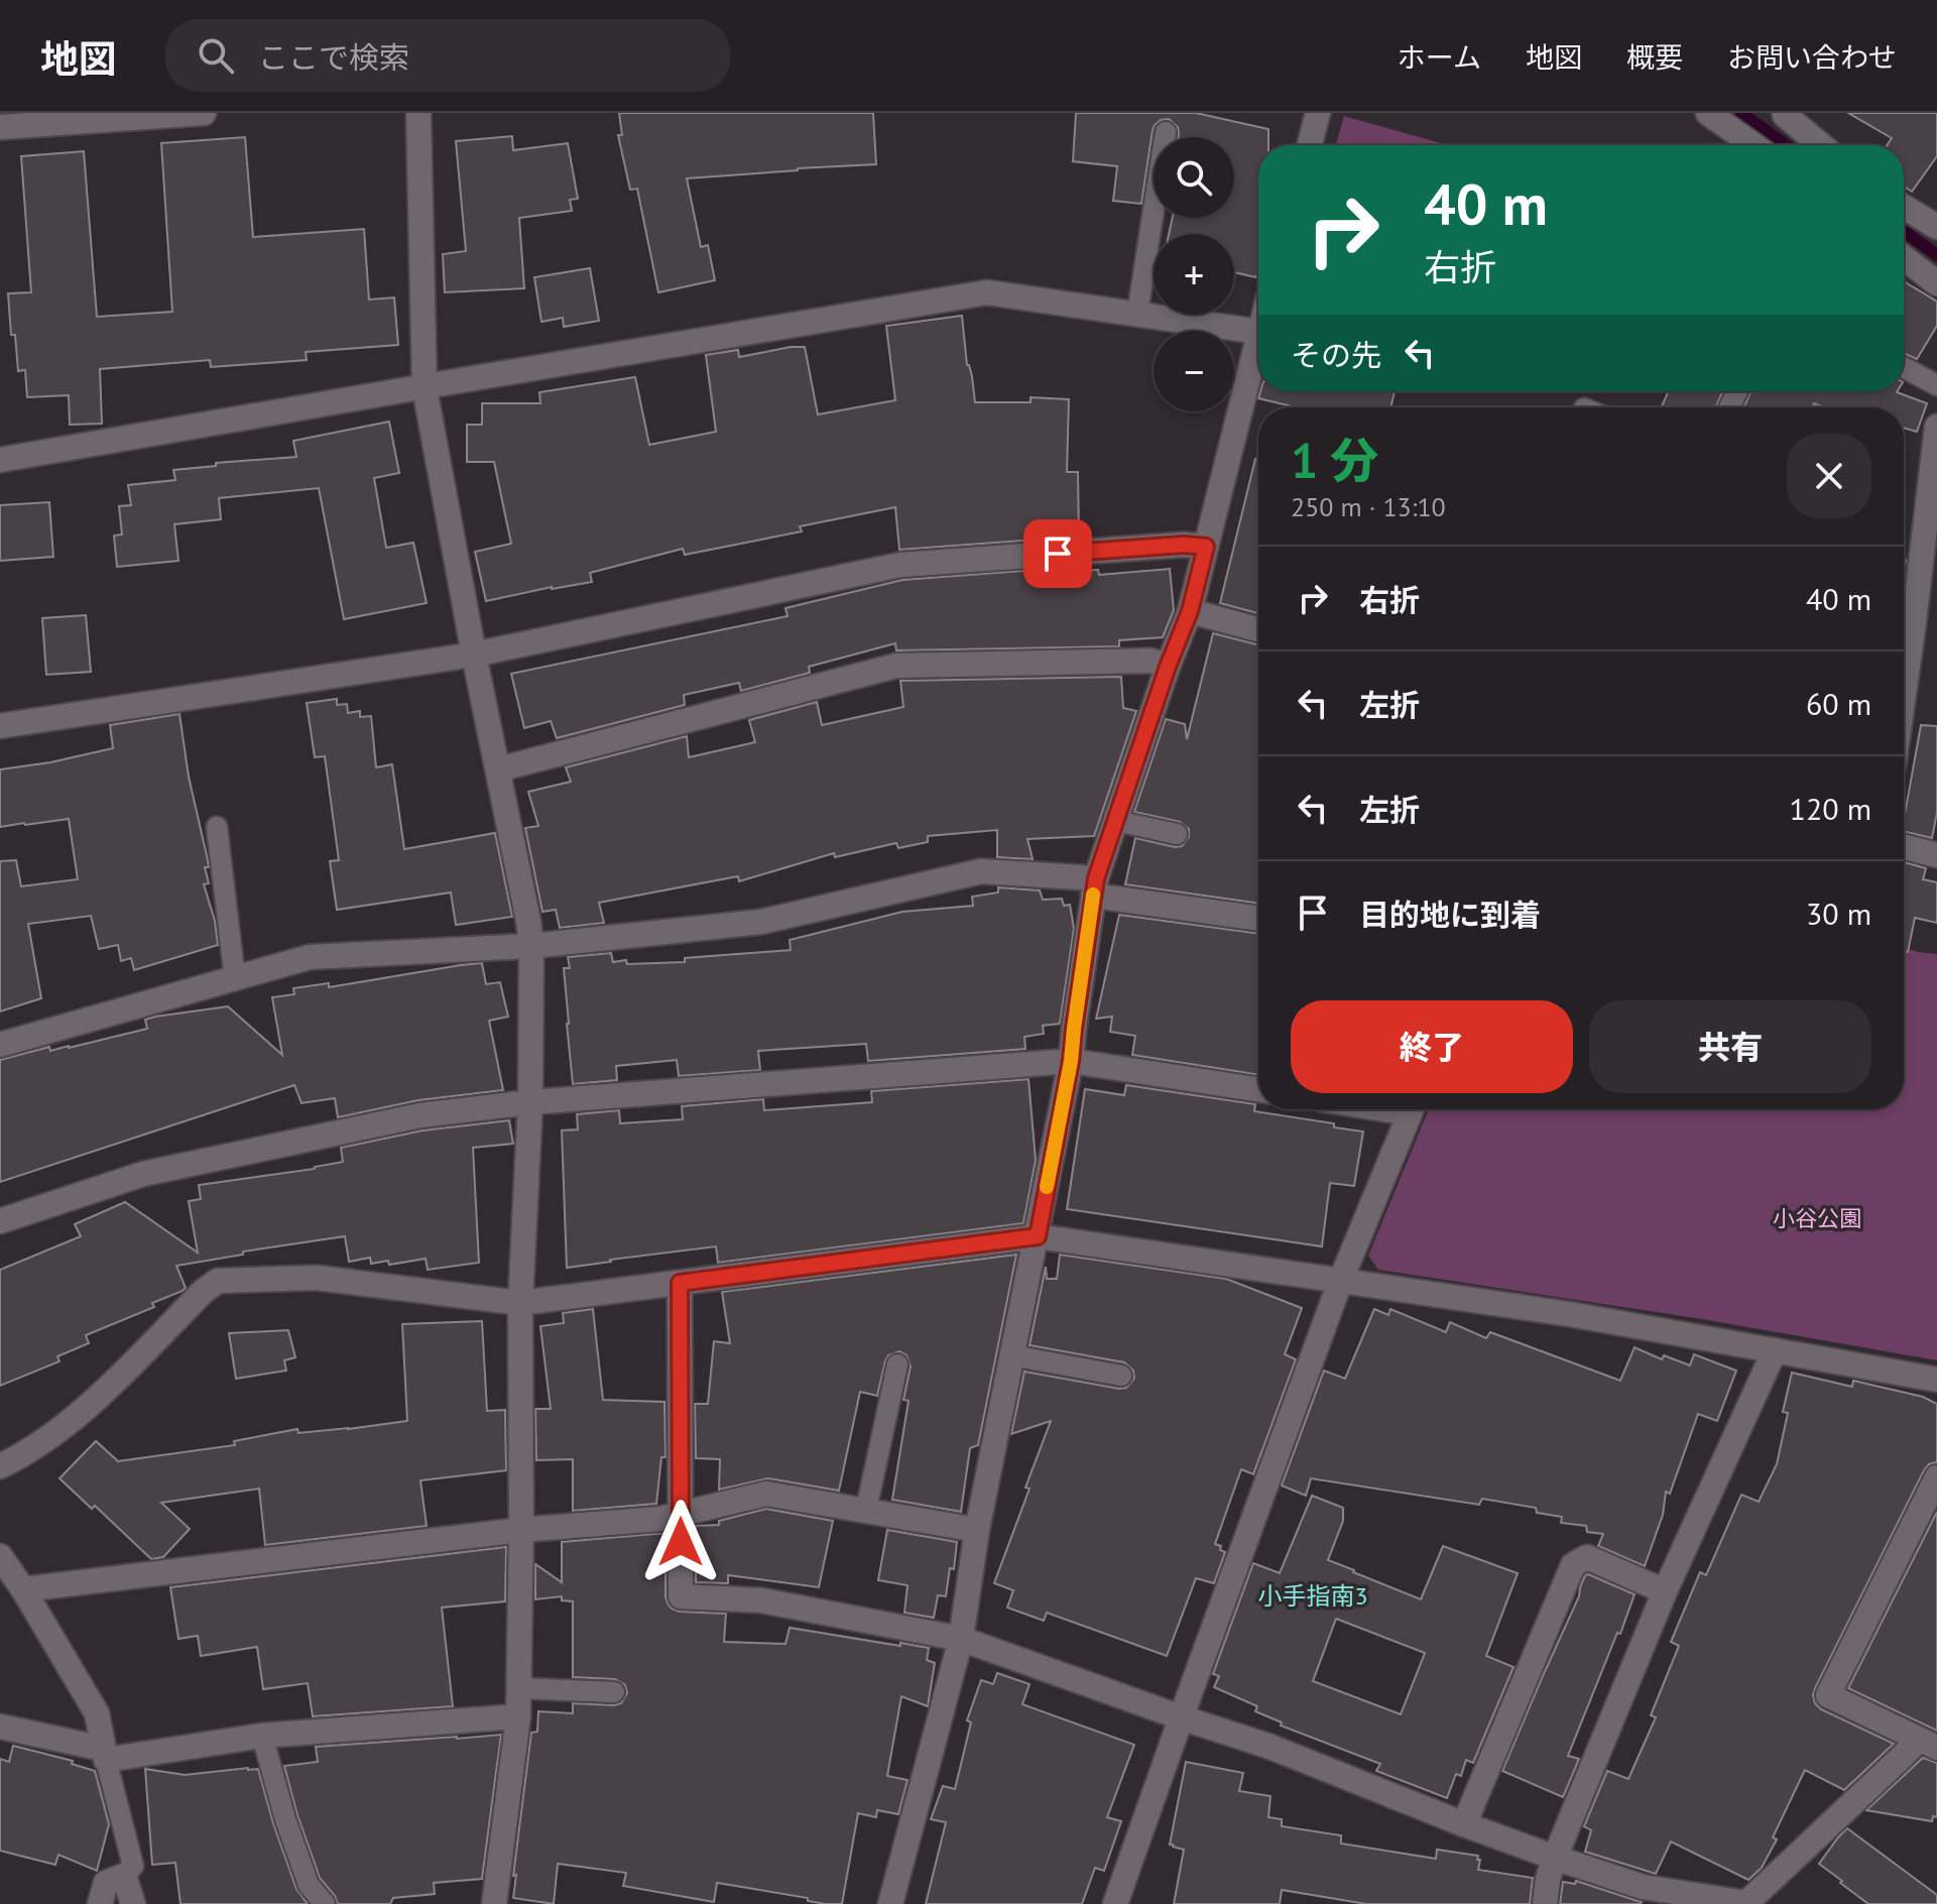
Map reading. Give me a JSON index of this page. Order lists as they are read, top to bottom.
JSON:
{
  "districts": ["小手指南3"],
  "parks": ["小谷公園"],
  "page": {
    "header": "地図",
    "search": "ここで検索",
    "nav": [
      "ホーム",
      "地図",
      "概要",
      "お問い合わせ"
    ],
    "map_buttons": ["+", "−"],
    "turn": ["40 m", "右折"],
    "then": "その先",
    "heading": ["1 分", "250 m · 13:10"],
    "list": [
      {
        "name": "右折",
        "value": "40 m"
      },
      {
        "name": "左折",
        "value": "60 m"
      },
      {
        "name": "左折",
        "value": "120 m"
      },
      {
        "name": "目的地に到着",
        "value": "30 m"
      }
    ],
    "buttons": ["終了", "共有"]
  }
}
